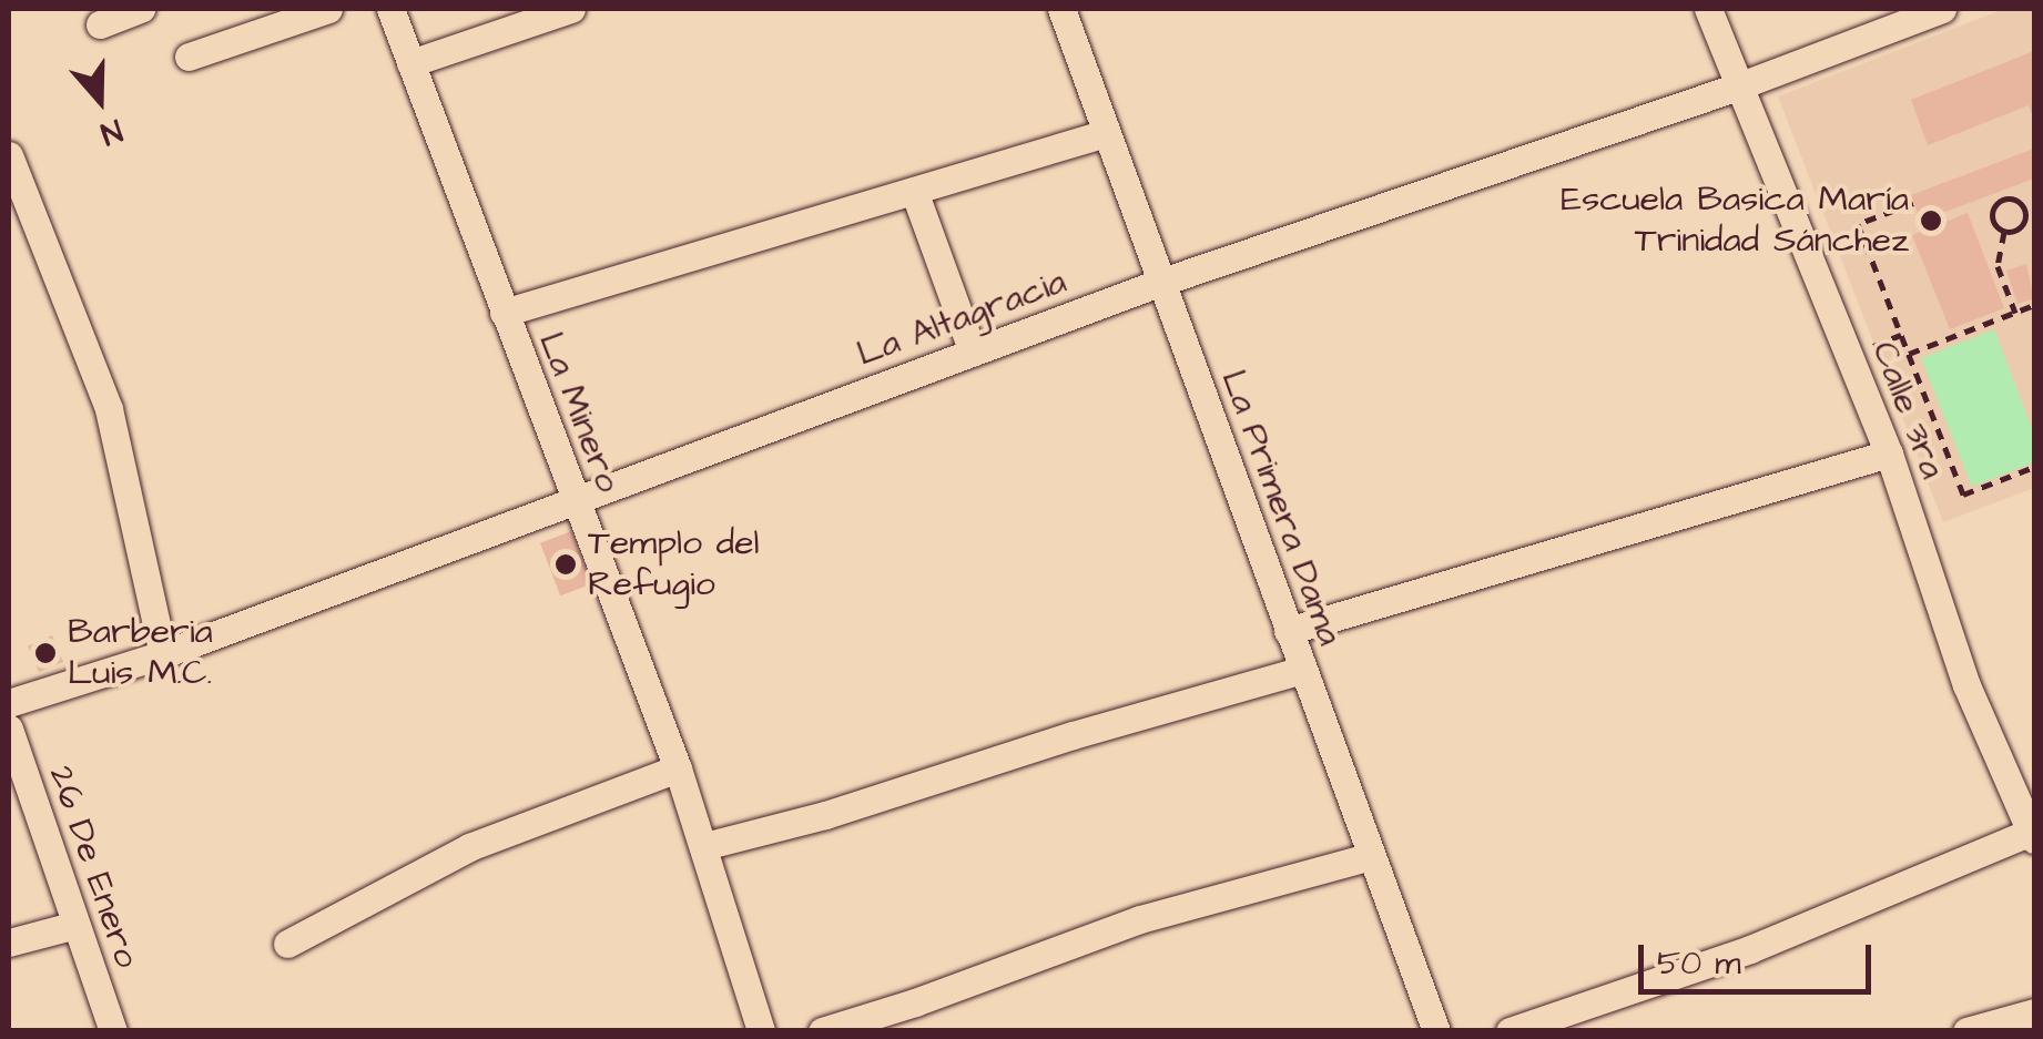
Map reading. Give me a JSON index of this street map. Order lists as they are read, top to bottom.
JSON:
{
  "streets": {
    "street": [
      "La Altagracia",
      "Calle 3ra",
      "La Minero",
      "La Primera Dama",
      "26 De Enero"
    ]
  },
  "crossings": [
    ["La Altagracia", "Calle 3ra"],
    ["La Altagracia", "La Minero"],
    ["La Altagracia", "La Primera Dama"]
  ],
  "places": ["Escuela Basica María Trinidad Sánchez", "Templo del Refugio", "Barberia Luis M.C."],
  "scale_bar": "50 m",
  "north": "bottom"
}
